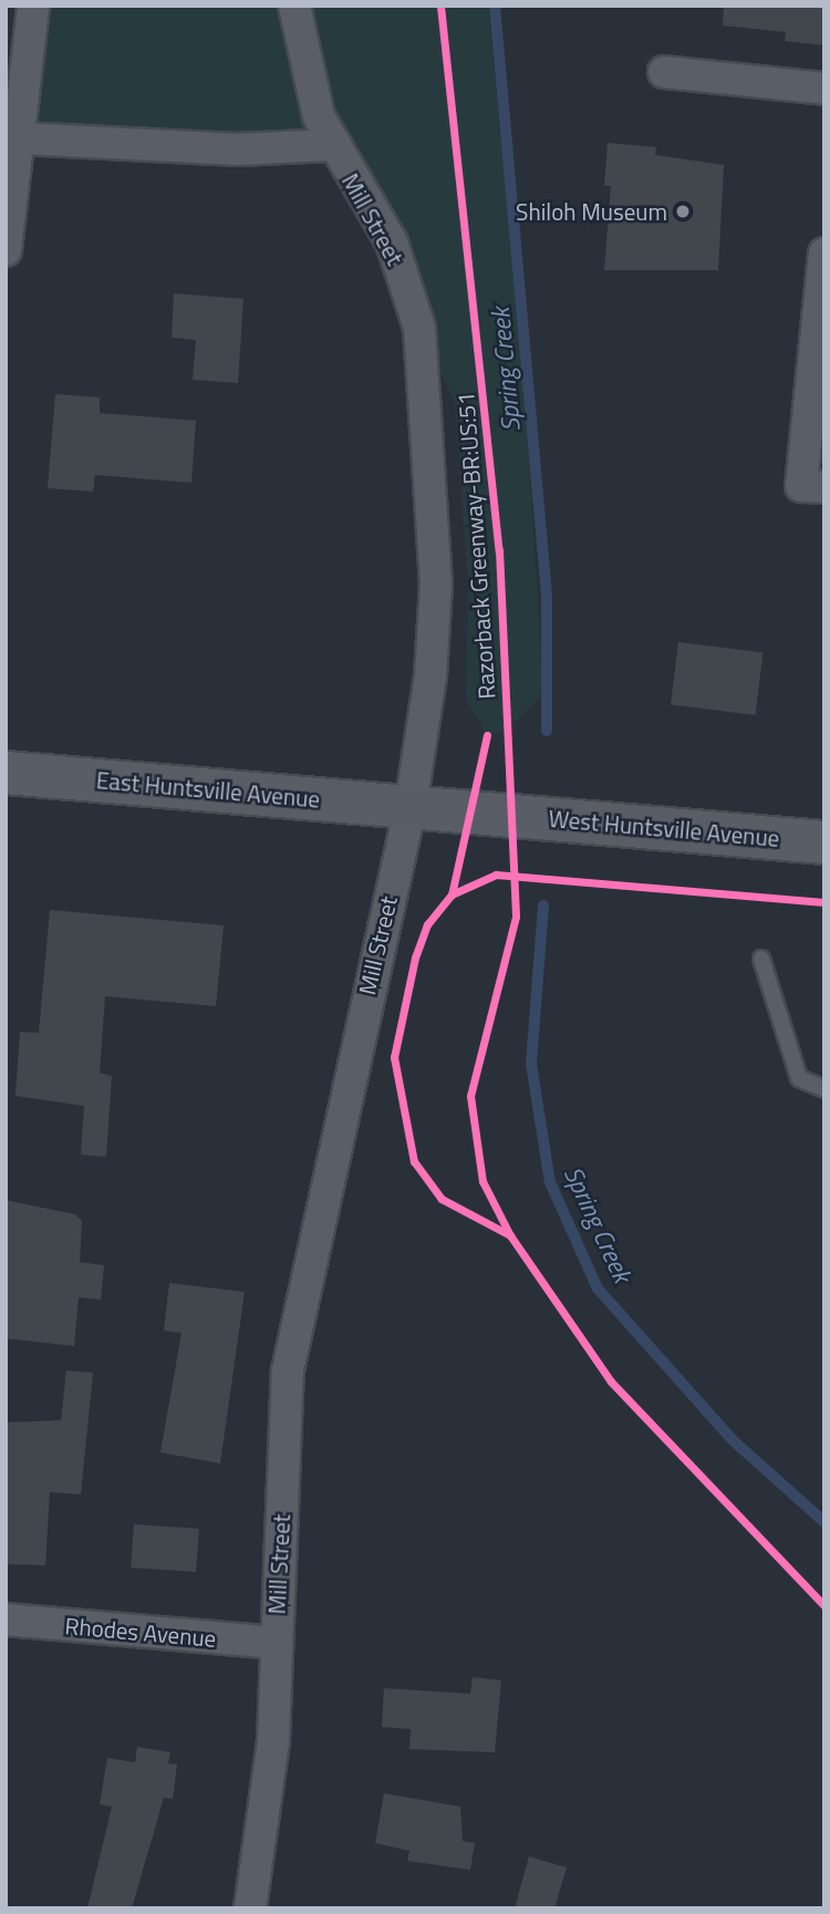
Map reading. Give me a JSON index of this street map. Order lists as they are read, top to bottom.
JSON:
{
  "streets": {
    "main road": ["East Huntsville Avenue", "West Huntsville Avenue"],
    "street": ["Mill Street", "Rhodes Avenue"],
    "cycle path": ["Razorback Greenway-BR:US:51"]
  },
  "crossings": [
    ["Mill Street", "East Huntsville Avenue"],
    ["Mill Street", "West Huntsville Avenue"],
    ["Mill Street", "Rhodes Avenue"],
    ["East Huntsville Avenue", "West Huntsville Avenue"]
  ],
  "water": ["Spring Creek"],
  "places": ["Shiloh Museum"]
}
